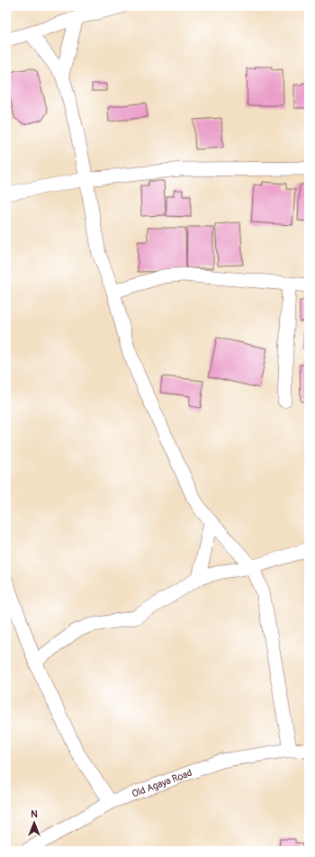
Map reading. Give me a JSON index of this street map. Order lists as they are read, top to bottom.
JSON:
{
  "streets": {
    "street": ["Old Agaya Road"]
  },
  "north": "top"
}
